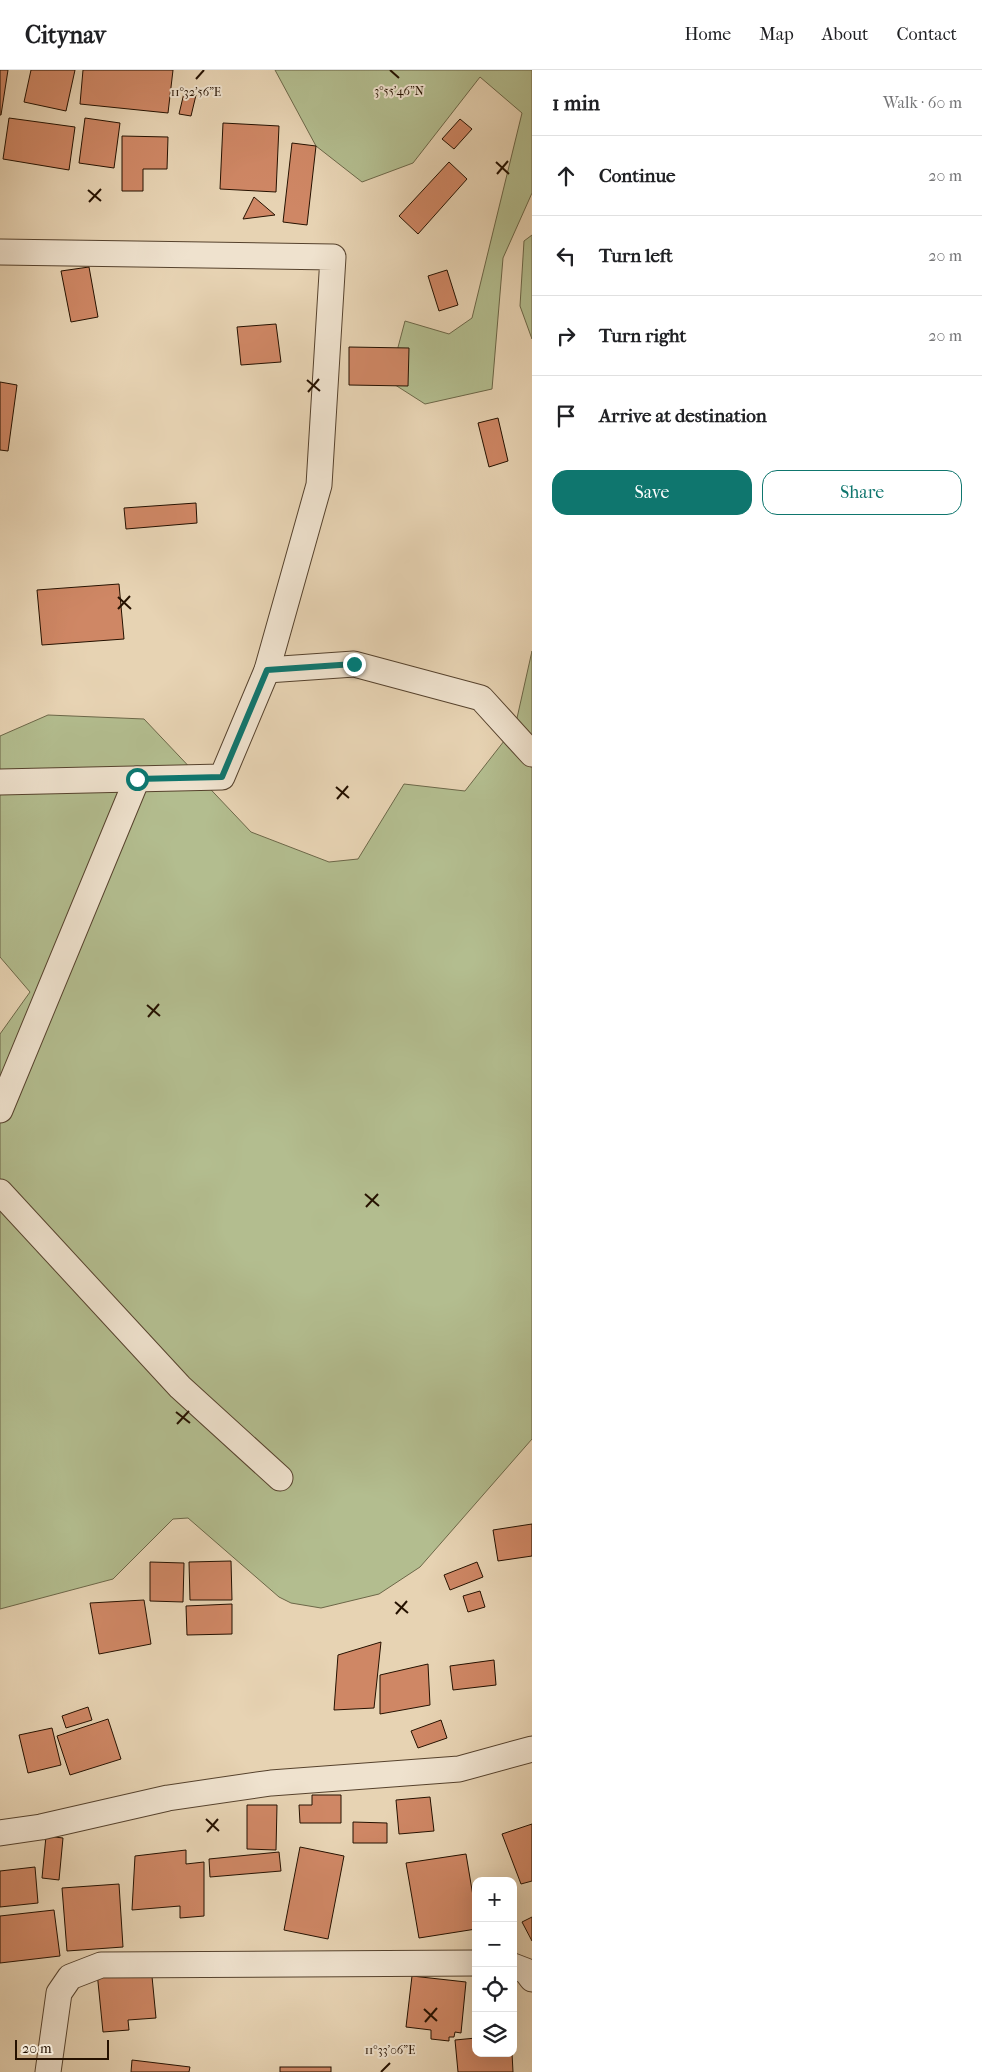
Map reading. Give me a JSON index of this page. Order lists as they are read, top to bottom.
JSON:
{
  "scale_bar": "20 m",
  "page": {
    "header": "Citynav",
    "nav": [
      "Home",
      "Map",
      "About",
      "Contact"
    ],
    "heading": ["1 min", "Walk · 60 m"],
    "list": [
      ["Continue", "20 m"],
      ["Turn left", "20 m"],
      ["Turn right", "20 m"],
      "Arrive at destination"
    ],
    "buttons": ["Save", "Share"],
    "map_buttons": ["+", "−"],
    "scale": "20 m"
  },
  "coordinates": ["3°55'46\"N", "11°32'56\"E", "11°33'06\"E"]
}
